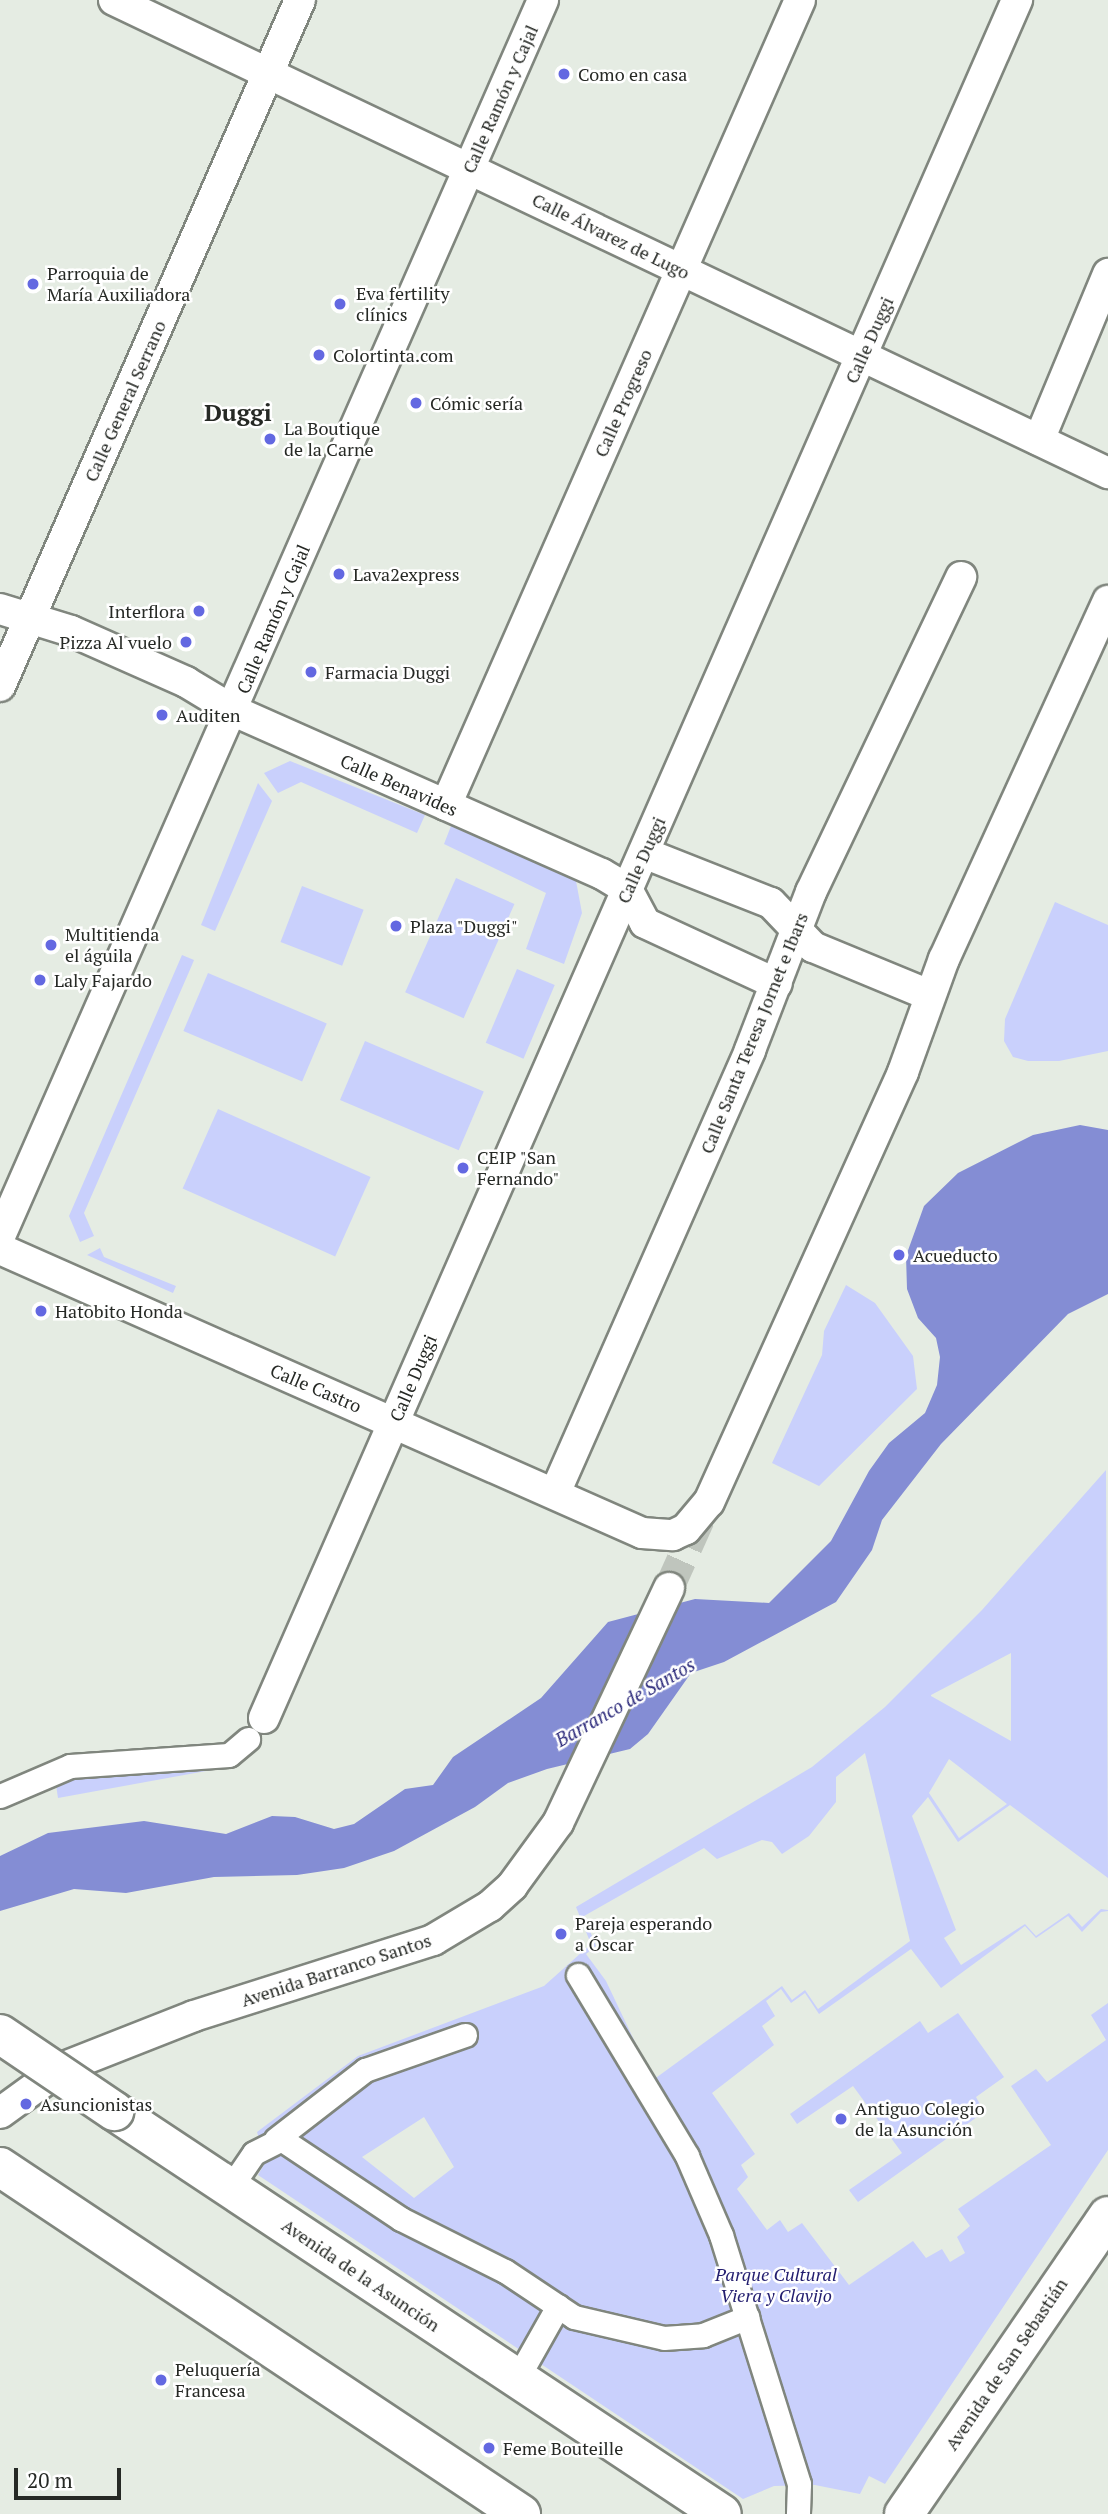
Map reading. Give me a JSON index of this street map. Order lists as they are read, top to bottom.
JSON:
{
  "streets": {
    "main road": ["Avenida de la Asunción", "Avenida de San Sebastián"],
    "street": [
      "Calle Ramón y Cajal",
      "Calle Álvarez de Lugo",
      "Calle Duggi",
      "Calle General Serrano",
      "Calle Progreso",
      "Calle Benavides",
      "Calle Santa Teresa Jornet e Ibars",
      "Calle Castro",
      "Avenida Barranco Santos"
    ]
  },
  "crossings": [
    ["Calle Ramón y Cajal", "Calle Álvarez de Lugo"],
    ["Calle Ramón y Cajal", "Calle Benavides"],
    ["Calle Álvarez de Lugo", "Calle Duggi"],
    ["Calle Álvarez de Lugo", "Calle General Serrano"],
    ["Calle Álvarez de Lugo", "Calle Progreso"],
    ["Calle Duggi", "Calle Benavides"],
    ["Calle Duggi", "Calle Castro"],
    ["Calle General Serrano", "Calle Benavides"],
    ["Calle Progreso", "Calle Benavides"],
    ["Calle Santa Teresa Jornet e Ibars", "Calle Castro"]
  ],
  "districts": ["Duggi"],
  "water": ["Barranco de Santos"],
  "parks": ["Parque Cultural Viera y Clavijo"],
  "places": [
    "Como en casa",
    "Parroquia de María Auxiliadora",
    "Eva fertility clínics",
    "Colortinta.com",
    "Cómic sería",
    "La Boutique de la Carne",
    "Lava2express",
    "Interflora",
    "Pizza Al vuelo",
    "Farmacia Duggi",
    "Auditen",
    "Plaza \"Duggi\"",
    "Multitienda el águila",
    "Laly Fajardo",
    "CEIP \"San Fernando\"",
    "Acueducto",
    "Hatobito Honda",
    "Pareja esperando a Óscar",
    "Asuncionistas",
    "Antiguo Colegio de la Asunción",
    "Peluquería Francesa",
    "Feme Bouteille"
  ],
  "scale_bar": "20 m"
}
